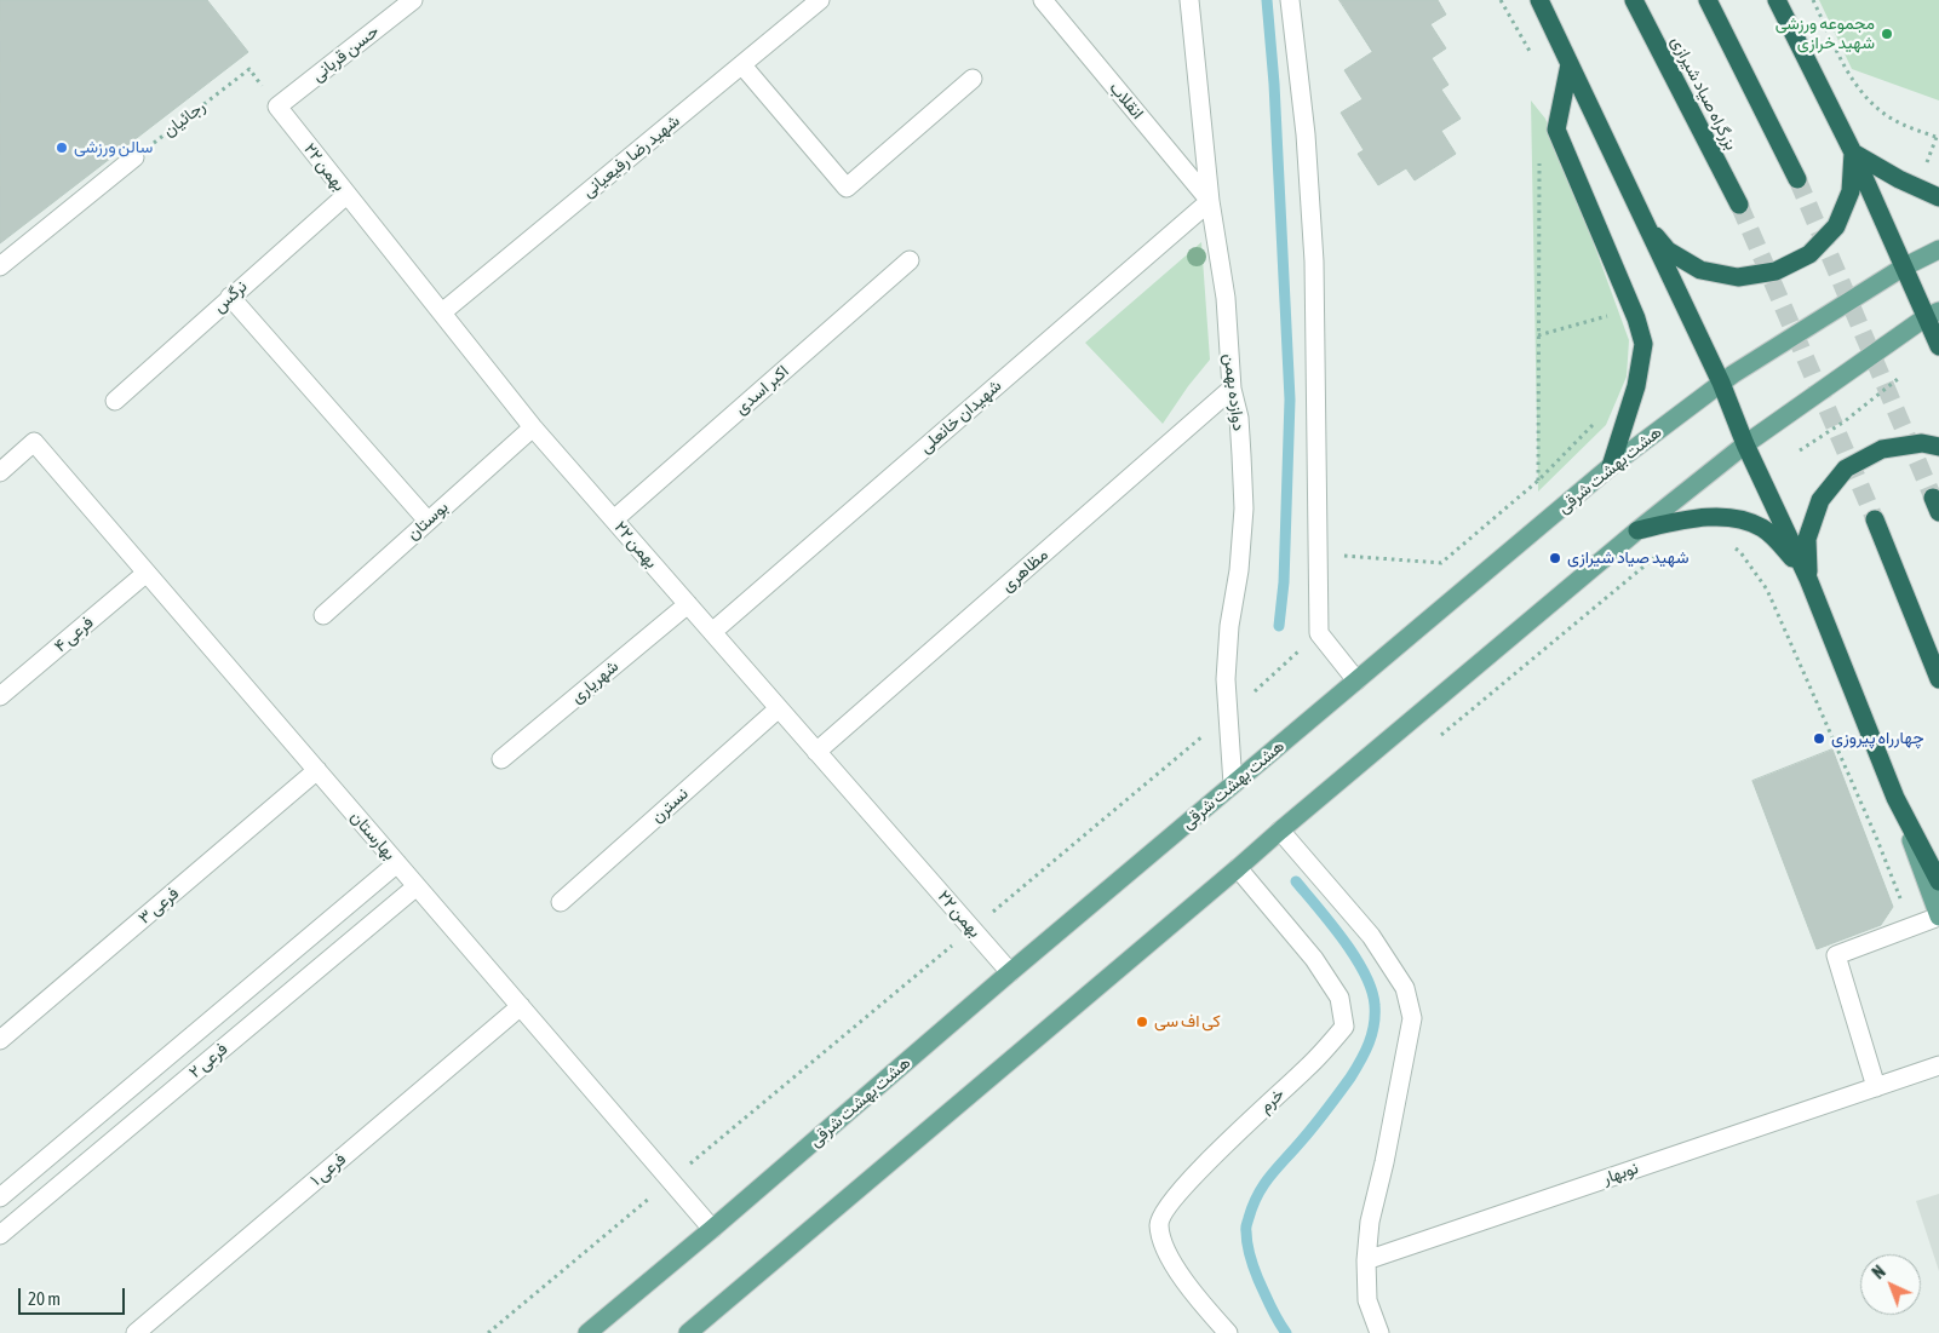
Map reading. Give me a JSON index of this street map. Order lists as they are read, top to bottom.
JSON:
{
  "streets": {
    "highway": ["بزرگراه صیاد شیرازی"],
    "main road": ["هشت بهشت شرقی"],
    "street": [
      "حسن قربانی",
      "انقلاب",
      "شهید رضا رفیعیانی",
      "۲۲ بهمن",
      "نرگس",
      "اکبر اسدی",
      "دوازده بهمن",
      "شهیدان خانعلی",
      "بوستان",
      "مظاهری",
      "فرعی ۴",
      "شهریاری",
      "نسترن",
      "بهارستان",
      "فرعی ۳",
      "فرعی ۲",
      "خرم",
      "فرعی ۱",
      "نوبهار"
    ],
    "path": ["رجائیان"]
  },
  "crossings": [
    ["حسن قربانی", "رجائیان"],
    ["حسن قربانی", "۲۲ بهمن"],
    ["انقلاب", "دوازده بهمن"],
    ["انقلاب", "شهیدان خانعلی"],
    ["رجائیان", "۲۲ بهمن"],
    ["شهید رضا رفیعیانی", "۲۲ بهمن"],
    ["۲۲ بهمن", "نرگس"],
    ["۲۲ بهمن", "اکبر اسدی"],
    ["۲۲ بهمن", "شهیدان خانعلی"],
    ["۲۲ بهمن", "هشت بهشت شرقی"],
    ["۲۲ بهمن", "بوستان"],
    ["۲۲ بهمن", "مظاهری"],
    ["۲۲ بهمن", "شهریاری"],
    ["۲۲ بهمن", "نسترن"],
    ["دوازده بهمن", "شهیدان خانعلی"],
    ["دوازده بهمن", "هشت بهشت شرقی"],
    ["دوازده بهمن", "مظاهری"],
    ["هشت بهشت شرقی", "بهارستان"],
    ["فرعی ۴", "بهارستان"],
    ["بهارستان", "فرعی ۳"],
    ["بهارستان", "فرعی ۲"],
    ["بهارستان", "فرعی ۱"]
  ],
  "places": [
    "مجموعه ورزشی شهید خرازی",
    "سالن ورزشی",
    "شهید صیاد شیرازی",
    "چهارراه پیروزی",
    "کی اف سی"
  ],
  "scale_bar": "20 m",
  "north": "top left"
}
